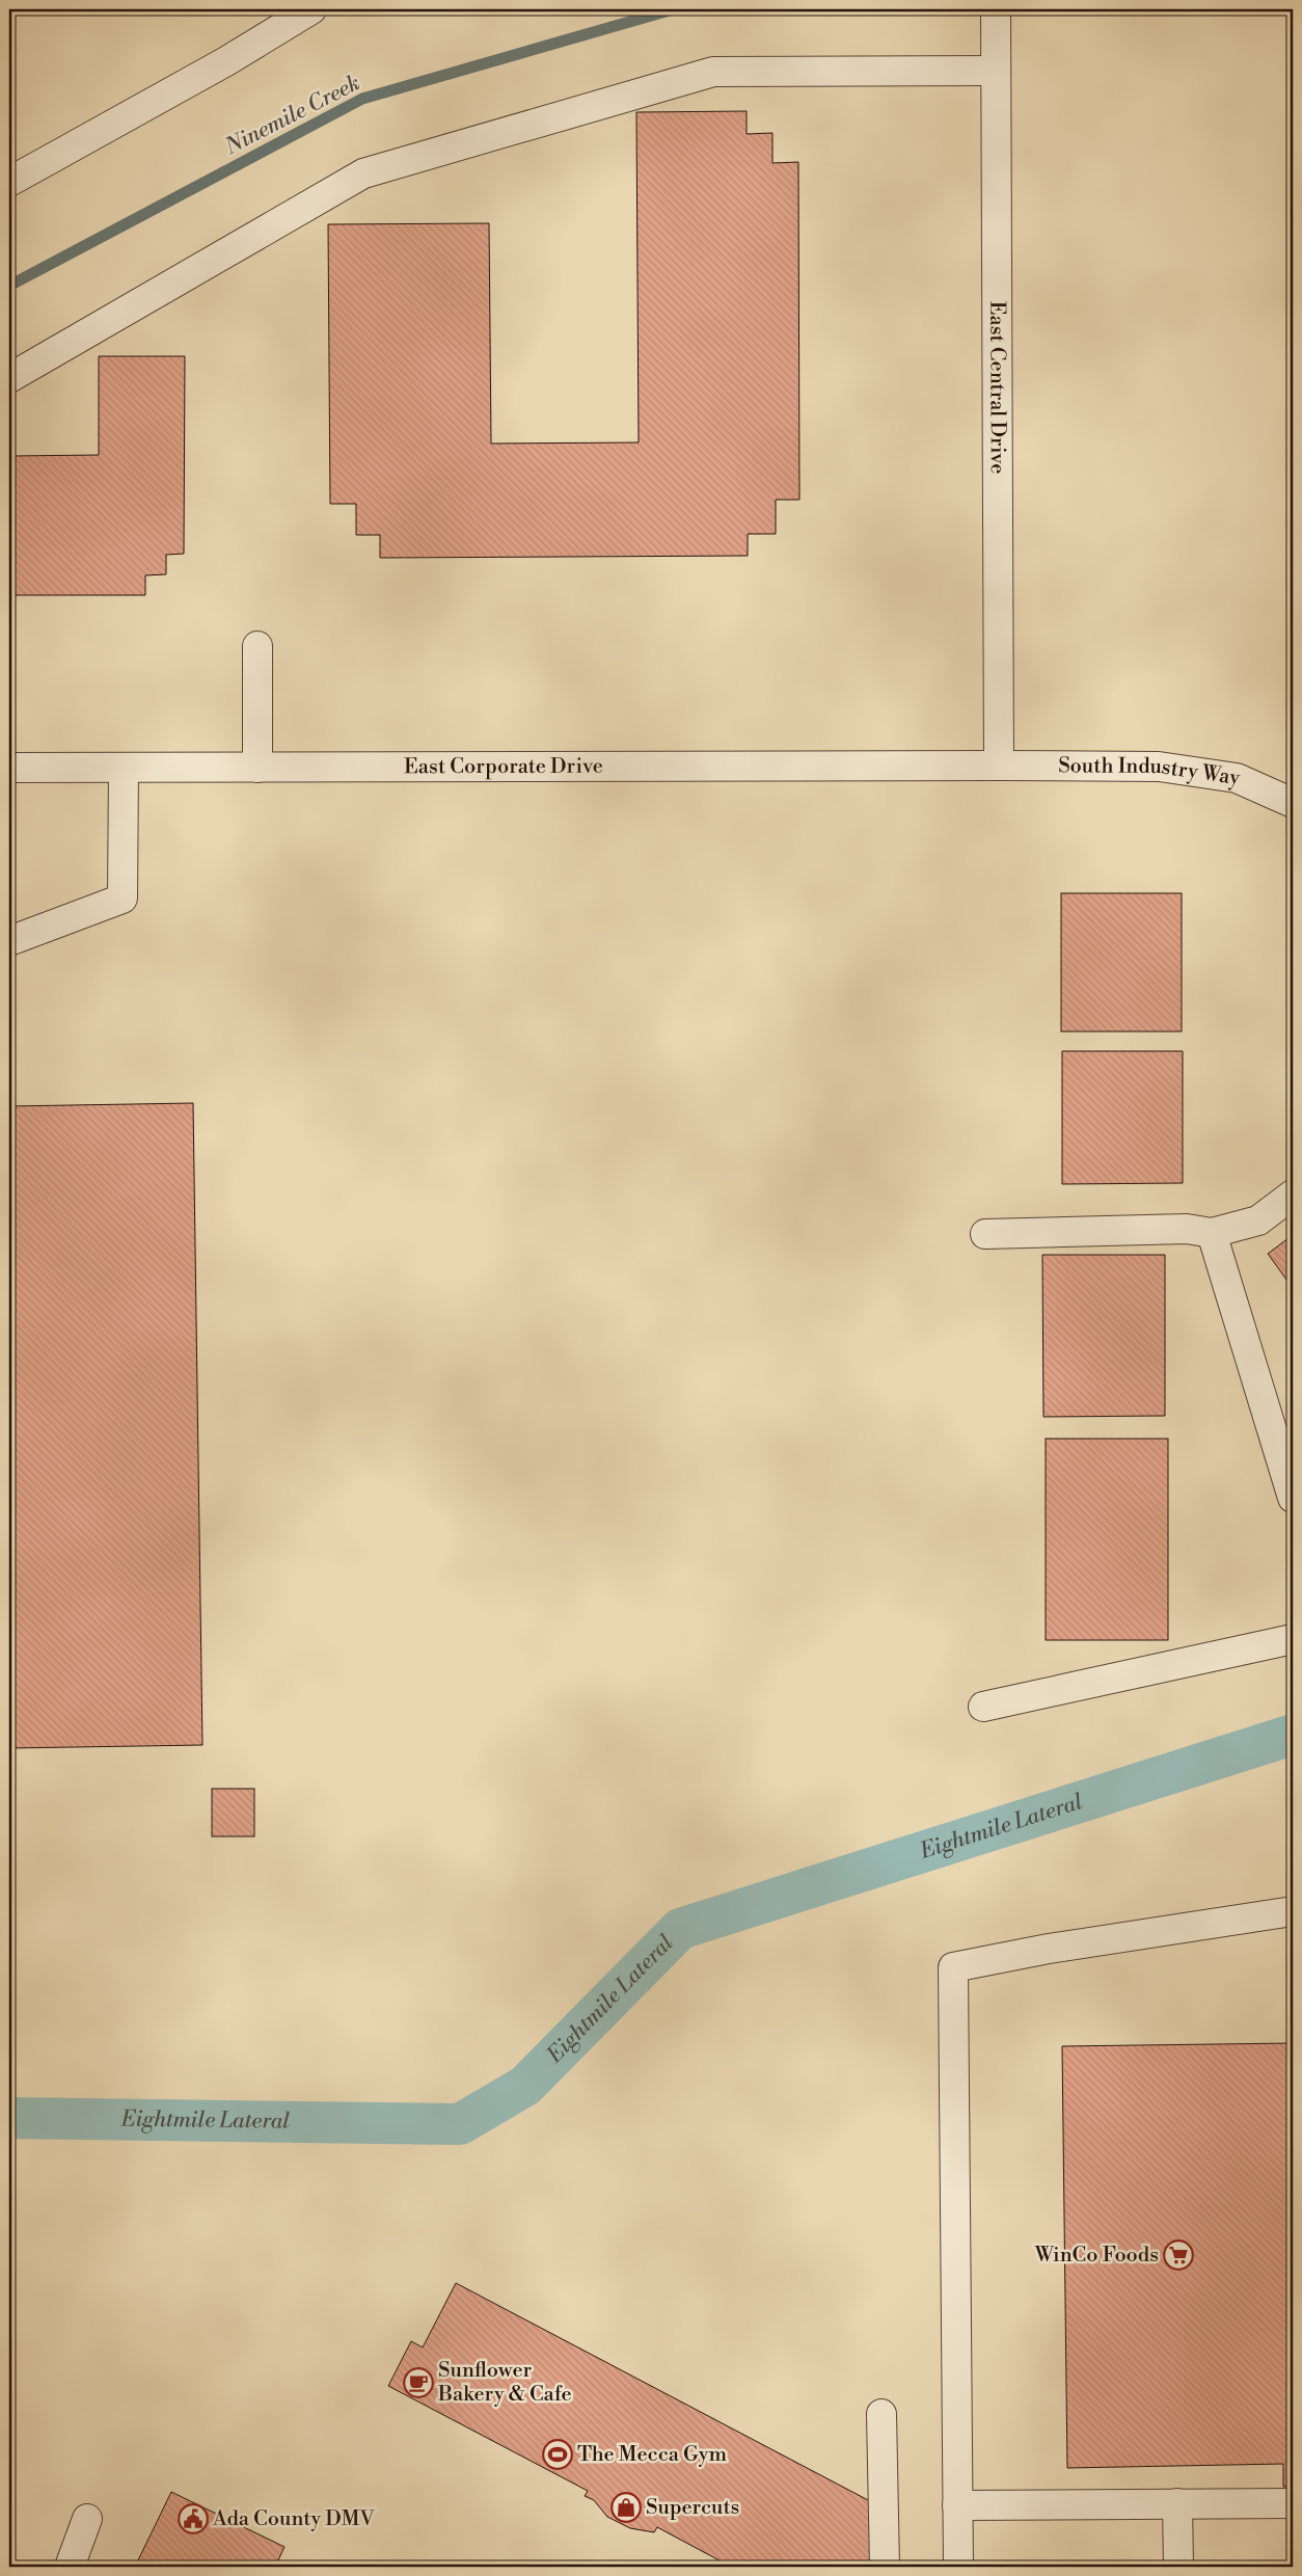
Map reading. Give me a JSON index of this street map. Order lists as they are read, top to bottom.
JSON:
{
  "streets": {
    "street": ["East Central Drive", "East Corporate Drive", "South Industry Way"]
  },
  "crossings": [
    ["East Central Drive", "East Corporate Drive"],
    ["East Central Drive", "South Industry Way"],
    ["East Corporate Drive", "South Industry Way"]
  ],
  "water": ["Ninemile Creek", "Eightmile Lateral"],
  "places": {
    "supermarket": ["WinCo Foods"],
    "cafe": ["Sunflower Bakery & Cafe"],
    "sports": ["The Mecca Gym"],
    "shop": ["Supercuts"],
    "public building": ["Ada County DMV"]
  }
}
